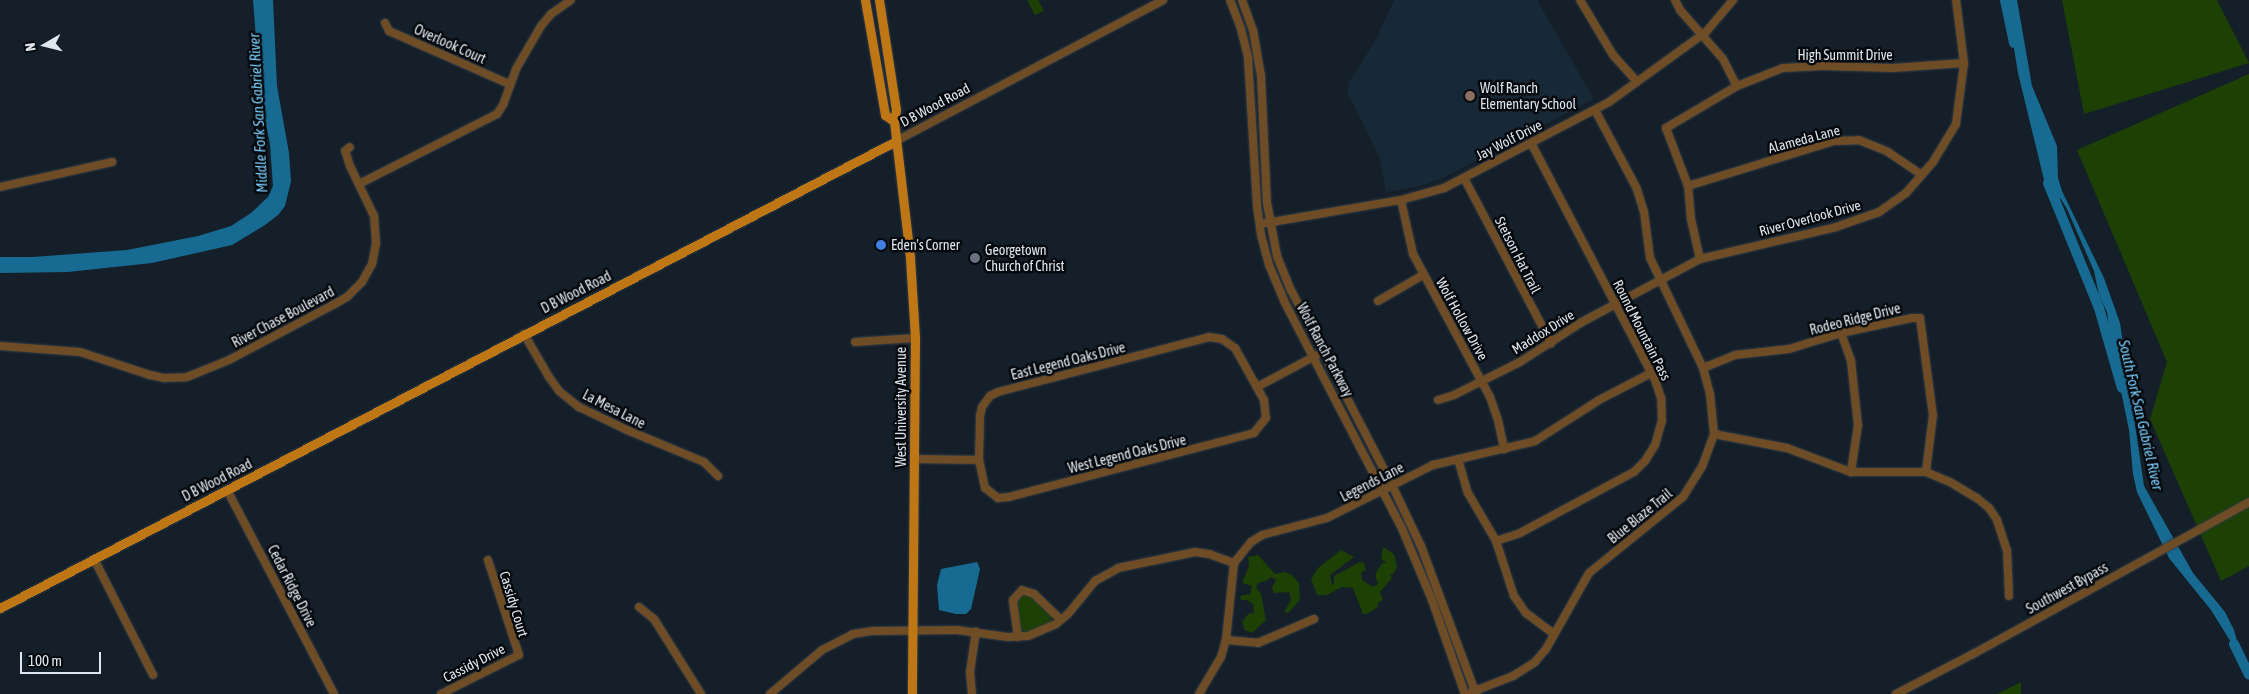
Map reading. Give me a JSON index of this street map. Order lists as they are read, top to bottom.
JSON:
{
  "streets": {
    "main road": ["D B Wood Road", "West University Avenue"],
    "street": [
      "Overlook Court",
      "High Summit Drive",
      "Alameda Lane",
      "Jay Wolf Drive",
      "River Overlook Drive",
      "Stetson Hat Trail",
      "River Chase Boulevard",
      "Wolf Hollow Drive",
      "Rodeo Ridge Drive",
      "Round Mountain Pass",
      "Maddox Drive",
      "Wolf Ranch Parkway",
      "East Legend Oaks Drive",
      "La Mesa Lane",
      "West Legend Oaks Drive",
      "Legends Lane",
      "Blue Blaze Trail",
      "Cedar Ridge Drive",
      "Southwest Bypass",
      "Cassidy Court",
      "Cassidy Drive"
    ]
  },
  "crossings": [
    ["High Summit Drive", "Alameda Lane"],
    ["High Summit Drive", "River Overlook Drive"],
    ["D B Wood Road", "West University Avenue"],
    ["D B Wood Road", "La Mesa Lane"],
    ["D B Wood Road", "Cedar Ridge Drive"],
    ["Alameda Lane", "River Overlook Drive"],
    ["Jay Wolf Drive", "Stetson Hat Trail"],
    ["Jay Wolf Drive", "Wolf Hollow Drive"],
    ["Jay Wolf Drive", "Round Mountain Pass"],
    ["Jay Wolf Drive", "Wolf Ranch Parkway"],
    ["Jay Wolf Drive", "Blue Blaze Trail"],
    ["River Overlook Drive", "Maddox Drive"],
    ["River Overlook Drive", "Blue Blaze Trail"],
    ["Stetson Hat Trail", "Maddox Drive"],
    ["Wolf Hollow Drive", "Maddox Drive"],
    ["Wolf Hollow Drive", "Legends Lane"],
    ["Rodeo Ridge Drive", "Blue Blaze Trail"],
    ["Round Mountain Pass", "Maddox Drive"],
    ["Round Mountain Pass", "Legends Lane"],
    ["Maddox Drive", "Blue Blaze Trail"],
    ["Wolf Ranch Parkway", "Legends Lane"],
    ["Wolf Ranch Parkway", "Blue Blaze Trail"],
    ["East Legend Oaks Drive", "West Legend Oaks Drive"],
    ["Cassidy Court", "Cassidy Drive"]
  ],
  "water": ["Middle Fork San Gabriel River", "South Fork San Gabriel River"],
  "places": ["Wolf Ranch Elementary School", "Eden's Corner", "Georgetown Church of Christ"],
  "scale_bar": "100 m",
  "north": "left"
}
